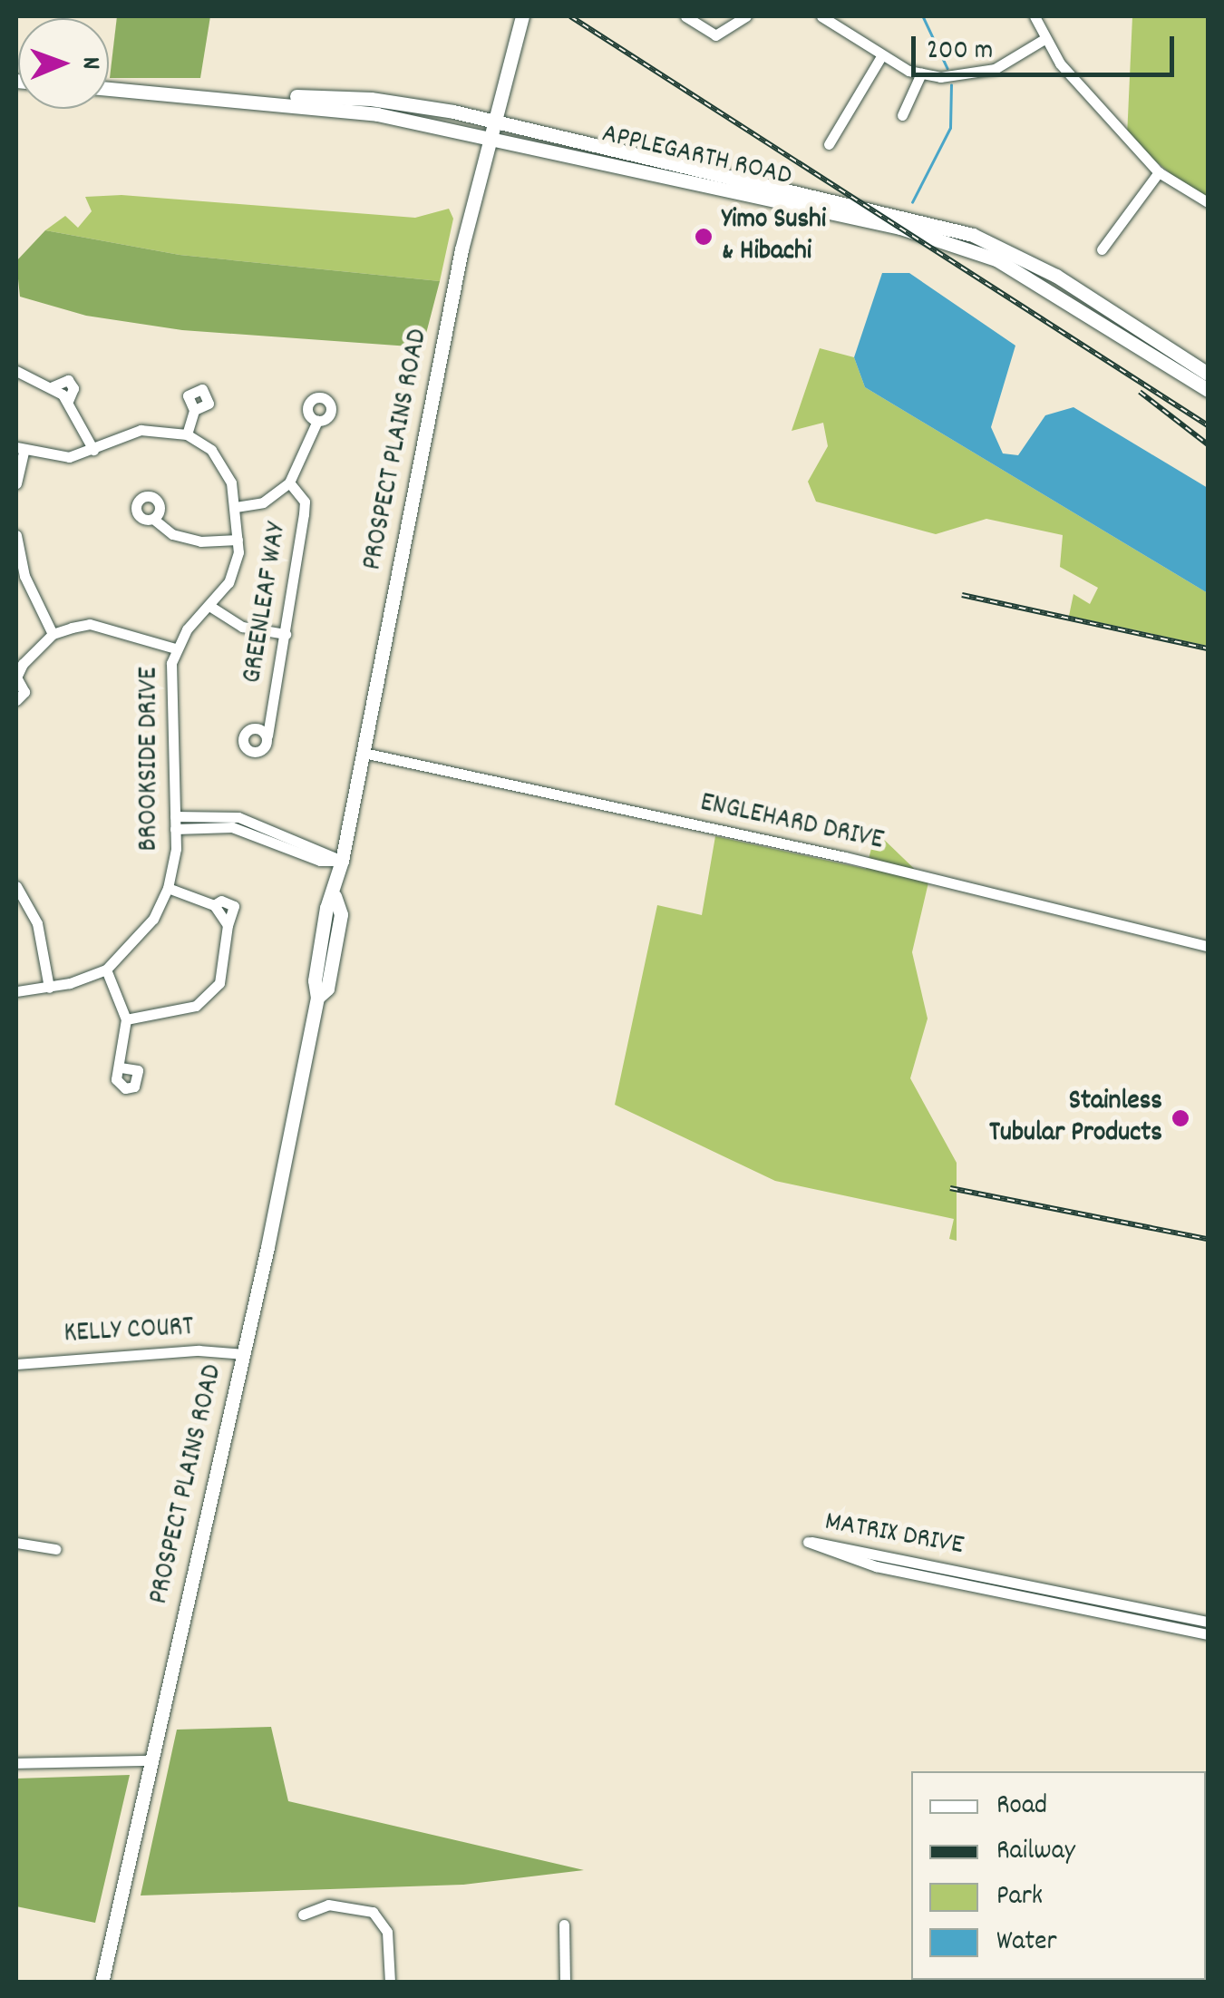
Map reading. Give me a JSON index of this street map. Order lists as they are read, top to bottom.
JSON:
{
  "streets": {
    "street": [
      "APPLEGARTH ROAD",
      "PROSPECT PLAINS ROAD",
      "GREENLEAF WAY",
      "BROOKSIDE DRIVE",
      "ENGLEHARD DRIVE",
      "KELLY COURT",
      "MATRIX DRIVE"
    ]
  },
  "crossings": [
    ["APPLEGARTH ROAD", "PROSPECT PLAINS ROAD"],
    ["PROSPECT PLAINS ROAD", "ENGLEHARD DRIVE"],
    ["PROSPECT PLAINS ROAD", "KELLY COURT"]
  ],
  "places": ["Yimo Sushi & Hibachi", "Stainless Tubular Products"],
  "legend": [
    "Road",
    "Railway",
    "Park",
    "Water"
  ],
  "scale_bar": "200 m",
  "north": "right"
}
